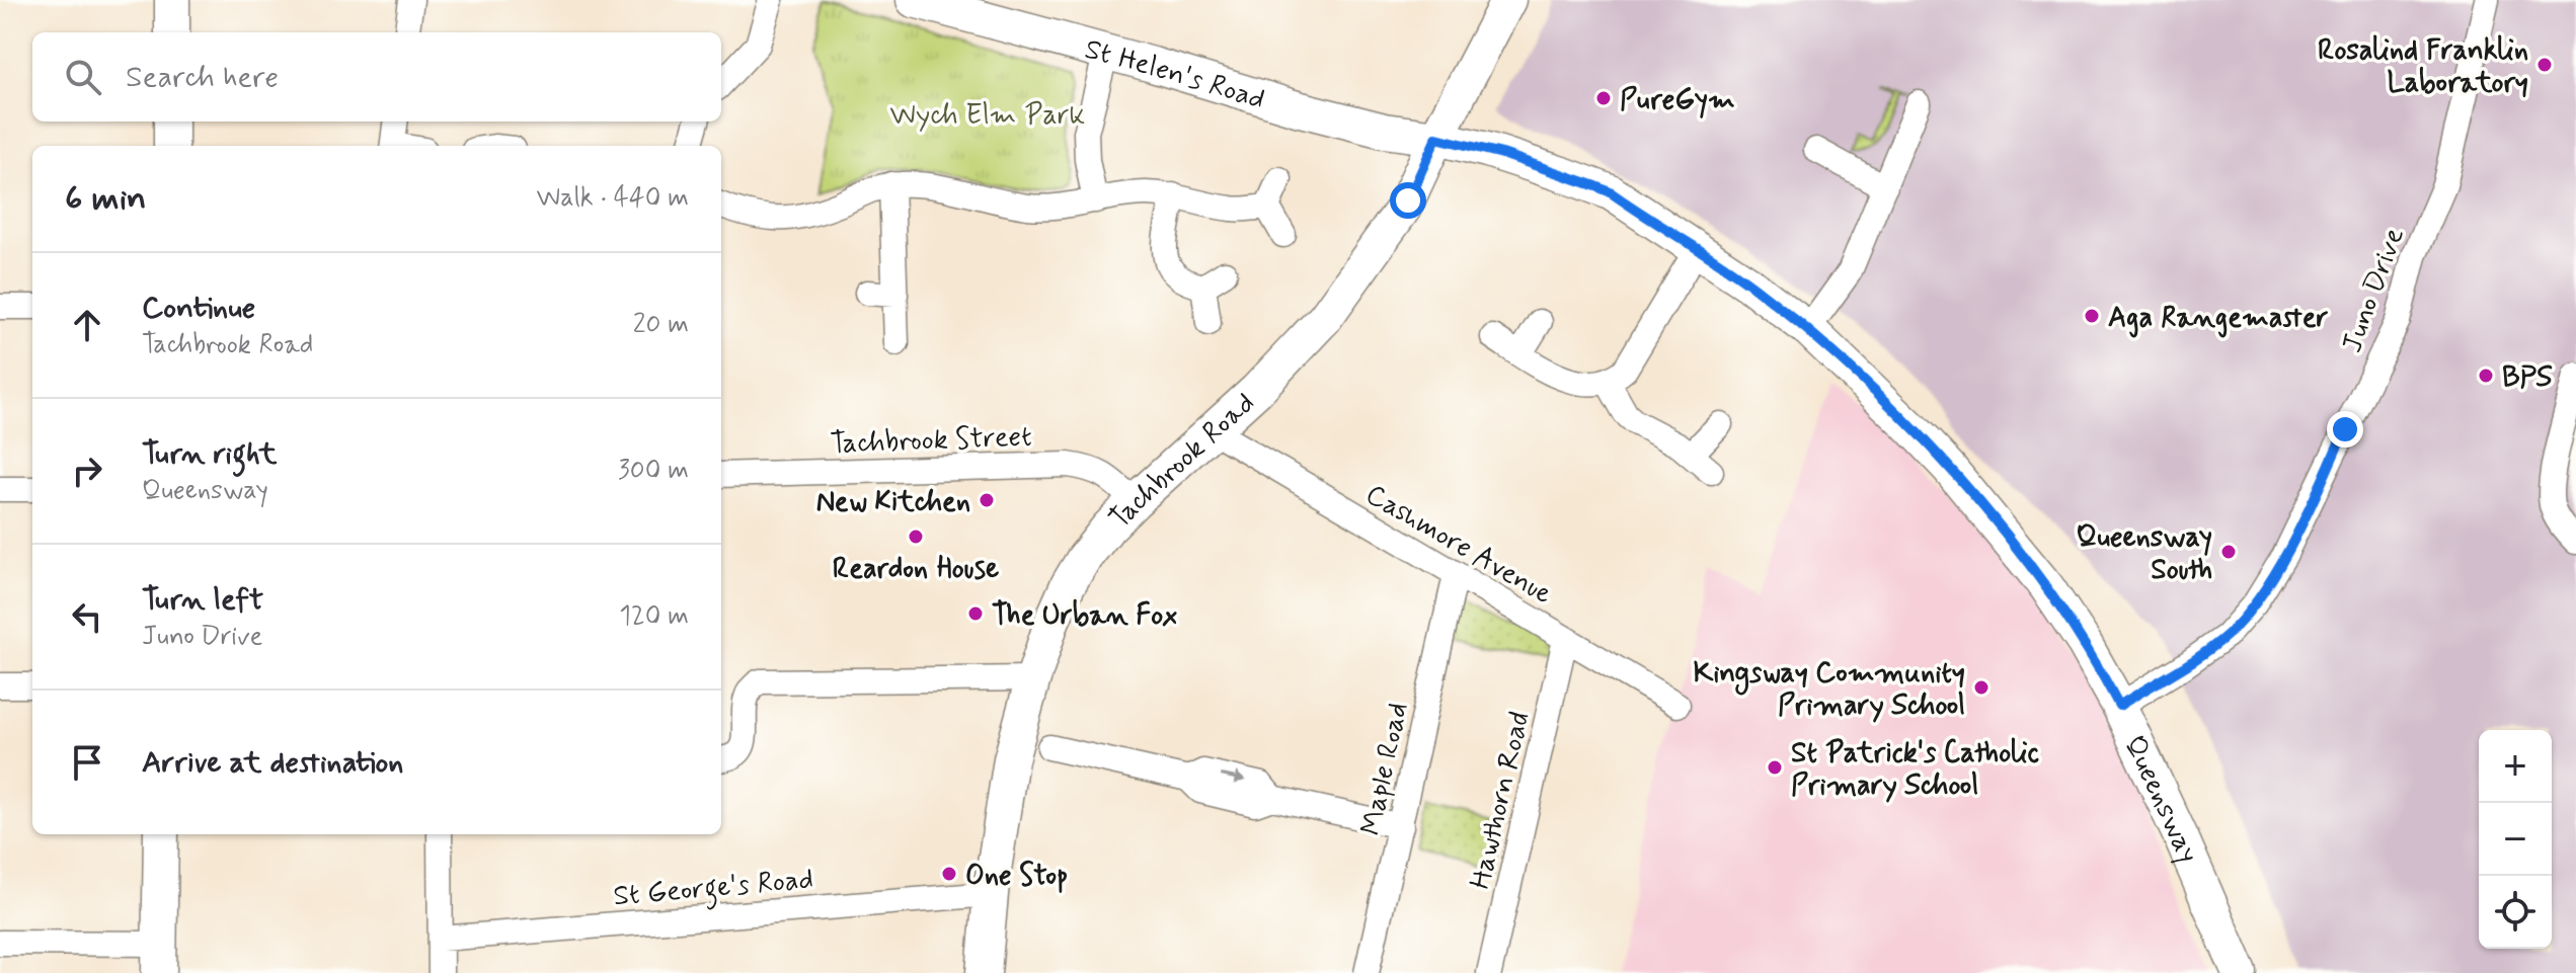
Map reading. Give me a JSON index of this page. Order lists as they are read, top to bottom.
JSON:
{
  "streets": {
    "street": [
      "St Helen's Road",
      "Juno Drive",
      "Tachbrook Street",
      "Tachbrook Road",
      "Cashmore Avenue",
      "Maple Road",
      "Queensway",
      "Hawthorn Road",
      "St George's Road"
    ]
  },
  "crossings": [
    ["St Helen's Road", "Tachbrook Road"],
    ["St Helen's Road", "Queensway"],
    ["Juno Drive", "Queensway"],
    ["Tachbrook Street", "Tachbrook Road"],
    ["Tachbrook Road", "Cashmore Avenue"],
    ["Tachbrook Road", "Queensway"],
    ["Tachbrook Road", "St George's Road"],
    ["Cashmore Avenue", "Maple Road"],
    ["Cashmore Avenue", "Hawthorn Road"]
  ],
  "parks": ["Wych Elm Park"],
  "places": [
    "Rosalind Franklin Laboratory",
    "PureGym",
    "Aga Rangemaster",
    "BPS",
    "New Kitchen",
    "Reardon House",
    "Queensway South",
    "The Urban Fox",
    "Kingsway Community Primary School",
    "St Patrick's Catholic Primary School",
    "One Stop"
  ],
  "page": {
    "search": "Search here",
    "heading": ["6 min", "Walk · 440 m"],
    "list": [
      ["Continue", "Tachbrook Road", "20 m"],
      ["Turn right", "Queensway", "300 m"],
      ["Turn left", "Juno Drive", "120 m"],
      "Arrive at destination"
    ],
    "map_buttons": ["+", "−"]
  }
}
